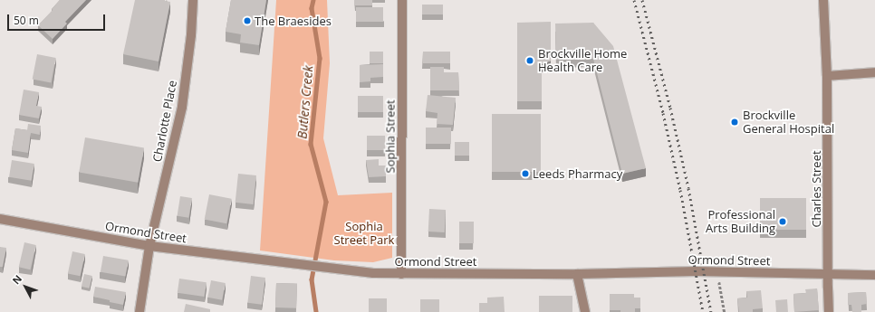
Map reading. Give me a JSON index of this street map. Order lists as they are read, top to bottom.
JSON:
{
  "streets": {
    "street": [
      "Charlotte Place",
      "Sophia Street",
      "Charles Street",
      "Ormond Street"
    ]
  },
  "crossings": [
    ["Charlotte Place", "Ormond Street"],
    ["Sophia Street", "Ormond Street"],
    ["Charles Street", "Ormond Street"]
  ],
  "water": ["Butlers Creek"],
  "parks": ["Sophia Street Park"],
  "places": [
    "The Braesides",
    "Brockville Home Health Care",
    "Brockville General Hospital",
    "Leeds Pharmacy",
    "Professional Arts Building"
  ],
  "scale_bar": "50 m",
  "north": "top left"
}
